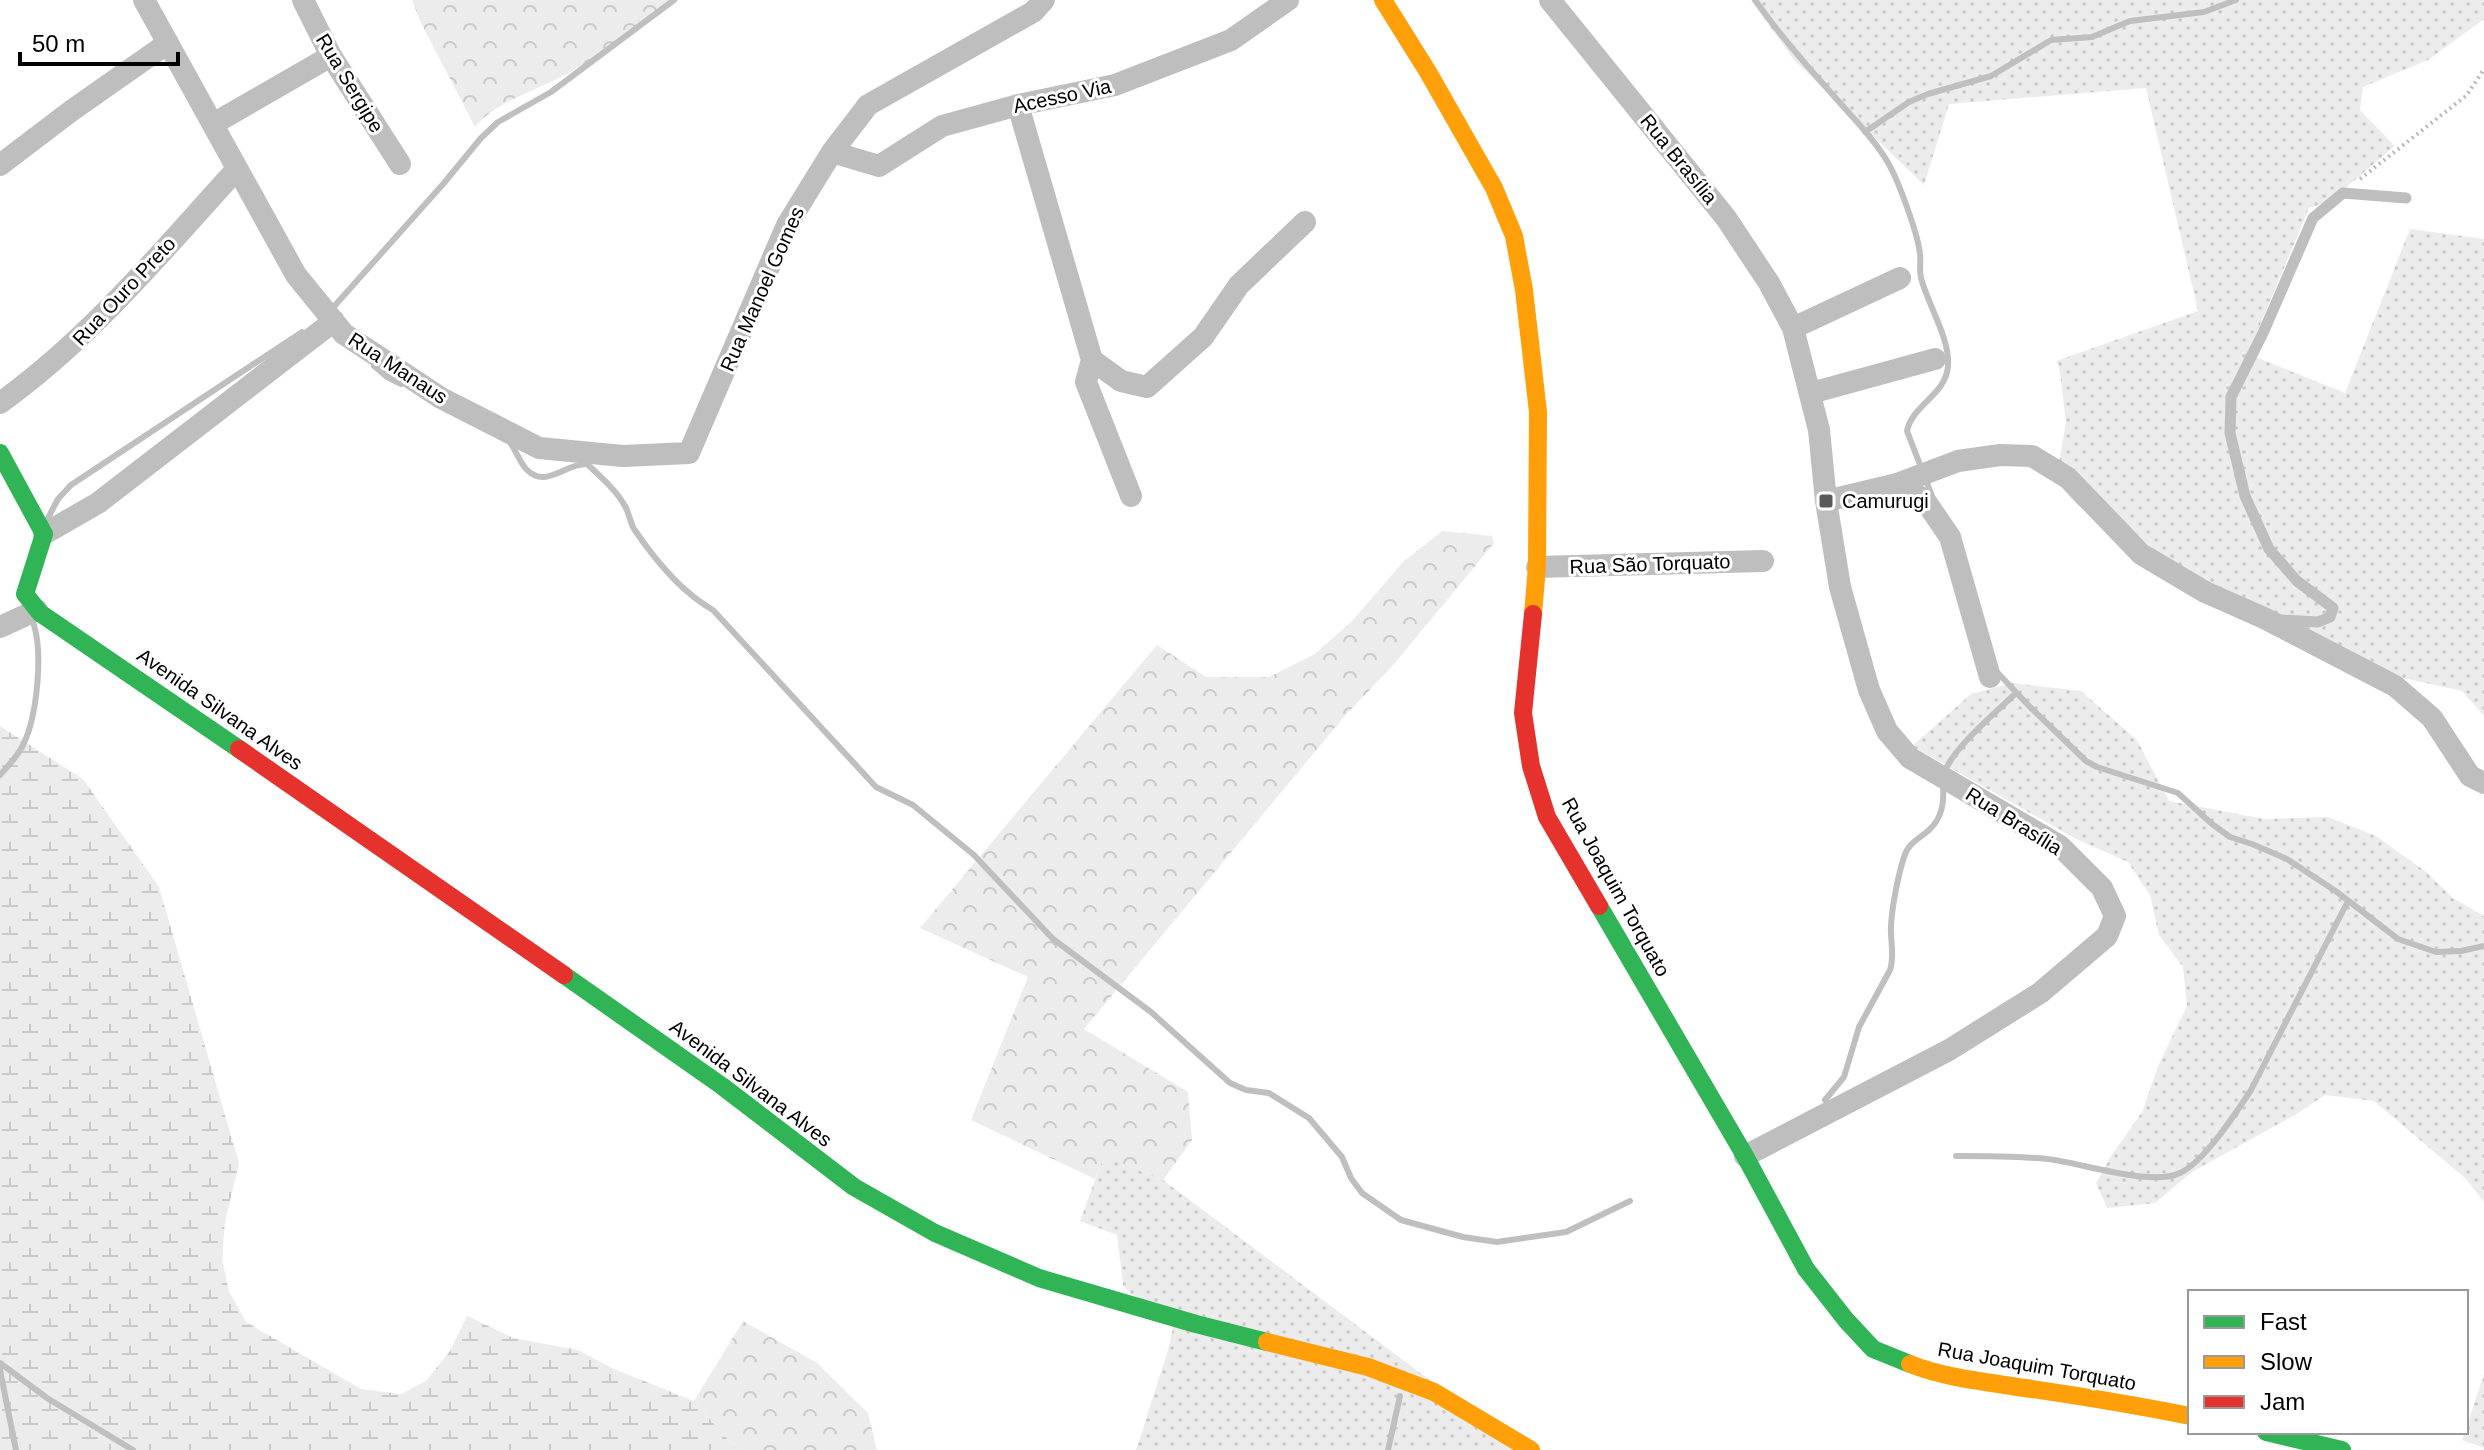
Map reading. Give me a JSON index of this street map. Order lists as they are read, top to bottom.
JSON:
{
  "streets": {
    "street": [
      "Rua Sergipe",
      "Acesso Via",
      "Rua Brasília",
      "Rua Manoel Gomes",
      "Rua Ouro Preto",
      "Rua Manaus",
      "Rua São Torquato",
      "Avenida Silvana Alves",
      "Rua Joaquim Torquato"
    ]
  },
  "crossings": [
    ["Acesso Via", "Rua Manoel Gomes"],
    ["Rua Brasília", "Rua Joaquim Torquato"],
    ["Rua Manoel Gomes", "Rua Manaus"],
    ["Rua Ouro Preto", "Rua Manaus"],
    ["Rua São Torquato", "Rua Joaquim Torquato"]
  ],
  "places": {
    "transit": ["Camurugi"]
  },
  "legend": ["Fast", "Slow", "Jam"],
  "scale_bar": "50 m"
}
